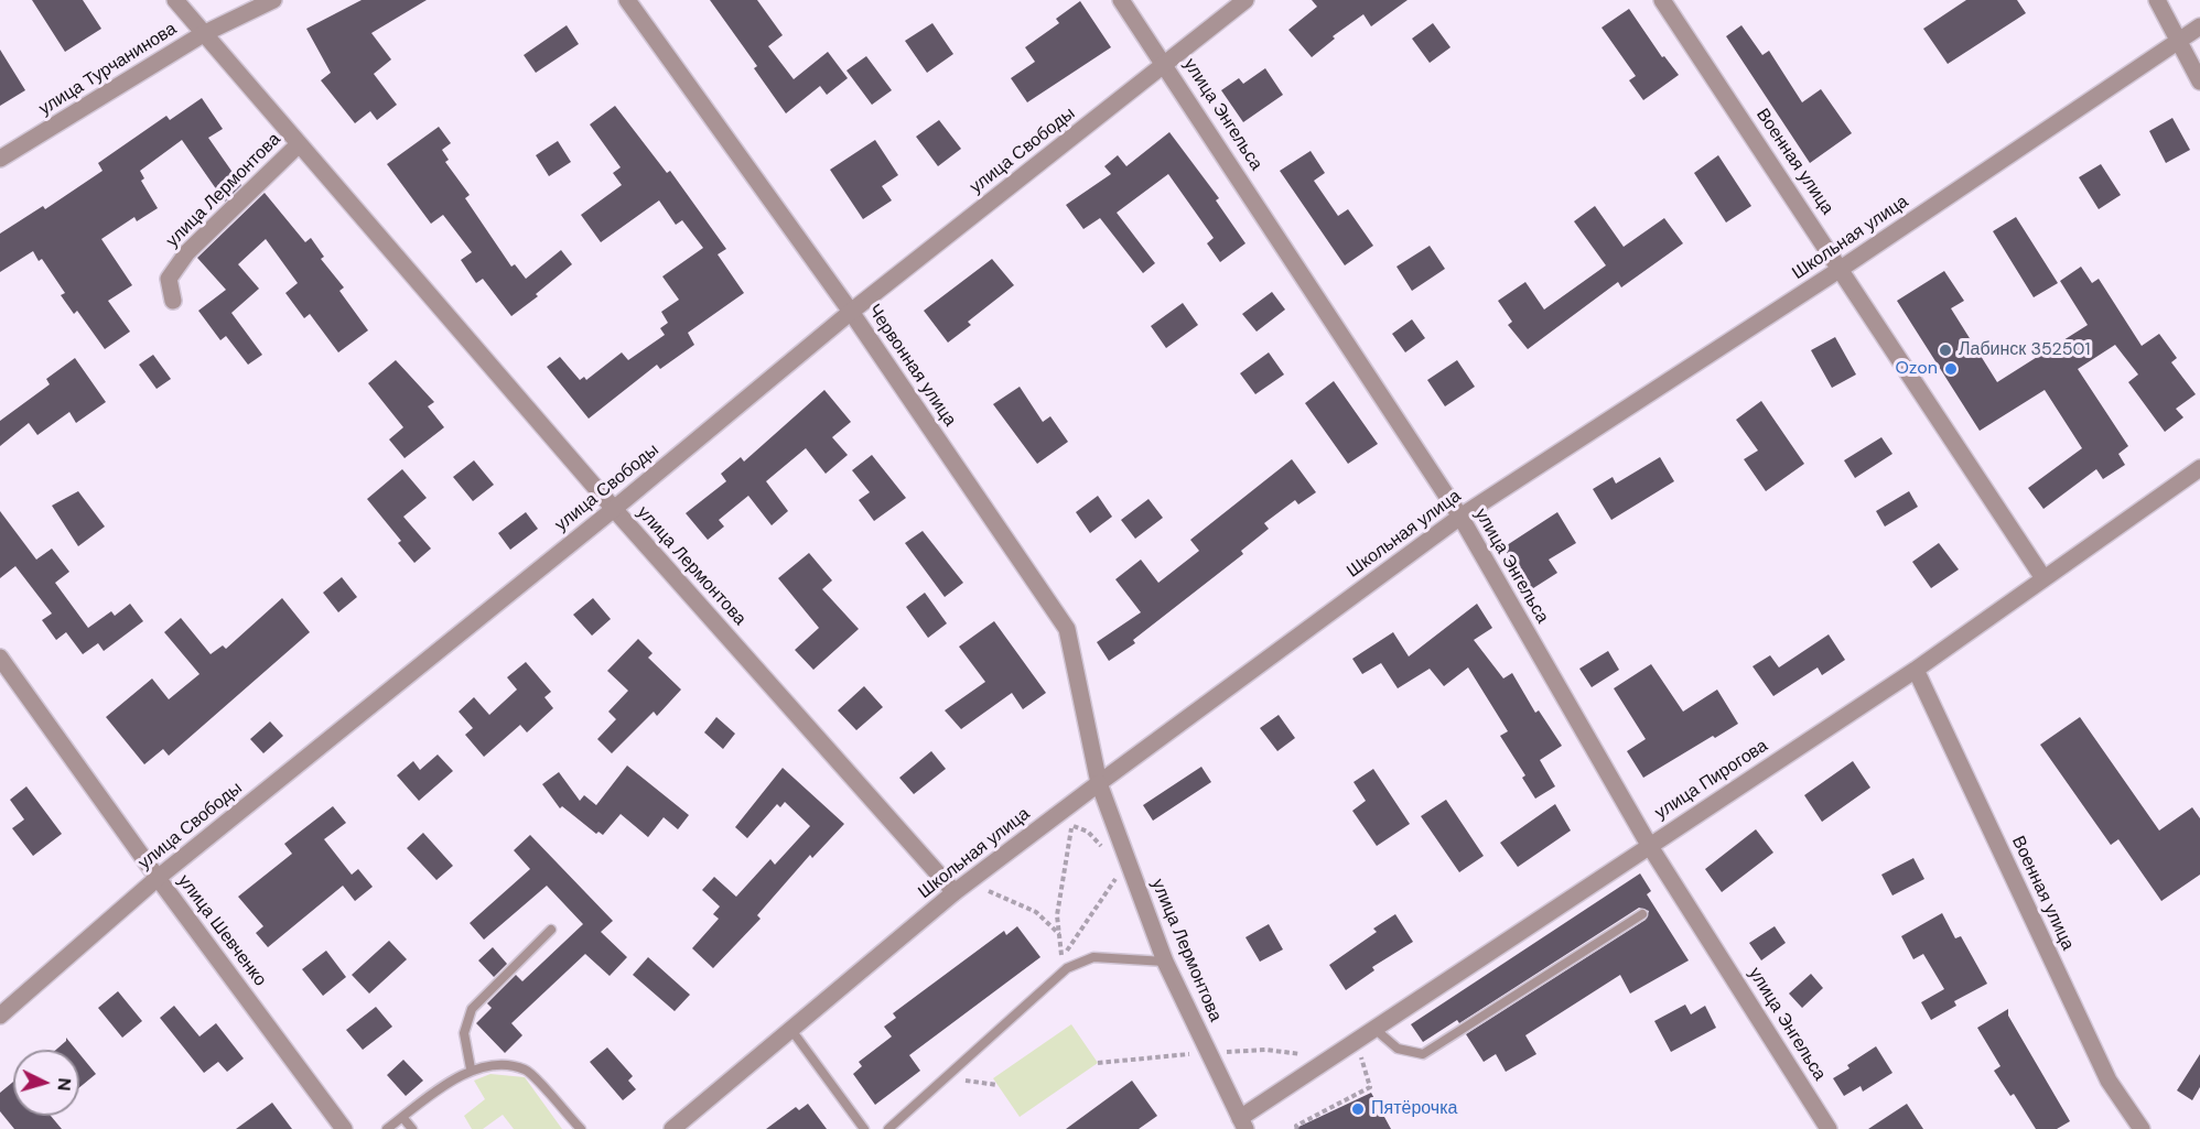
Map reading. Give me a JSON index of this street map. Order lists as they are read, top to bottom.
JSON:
{
  "streets": {
    "street": [
      "улица Турчанинова",
      "улица Энгельса",
      "улица Свободы",
      "Военная улица",
      "улица Лермонтова",
      "Школьная улица",
      "Червонная улица",
      "улица Пирогова",
      "улица Шевченко"
    ]
  },
  "crossings": [
    ["улица Турчанинова", "улица Лермонтова"],
    ["улица Энгельса", "улица Свободы"],
    ["улица Энгельса", "Школьная улица"],
    ["улица Энгельса", "улица Пирогова"],
    ["улица Свободы", "улица Лермонтова"],
    ["улица Свободы", "Червонная улица"],
    ["улица Свободы", "улица Шевченко"],
    ["Военная улица", "Школьная улица"],
    ["Военная улица", "улица Пирогова"],
    ["улица Лермонтова", "Школьная улица"],
    ["улица Лермонтова", "Червонная улица"],
    ["улица Лермонтова", "улица Пирогова"],
    ["Школьная улица", "Червонная улица"]
  ],
  "places": ["Лабинск 352501", "Ozon", "Пятёрочка"],
  "north": "right"
}
